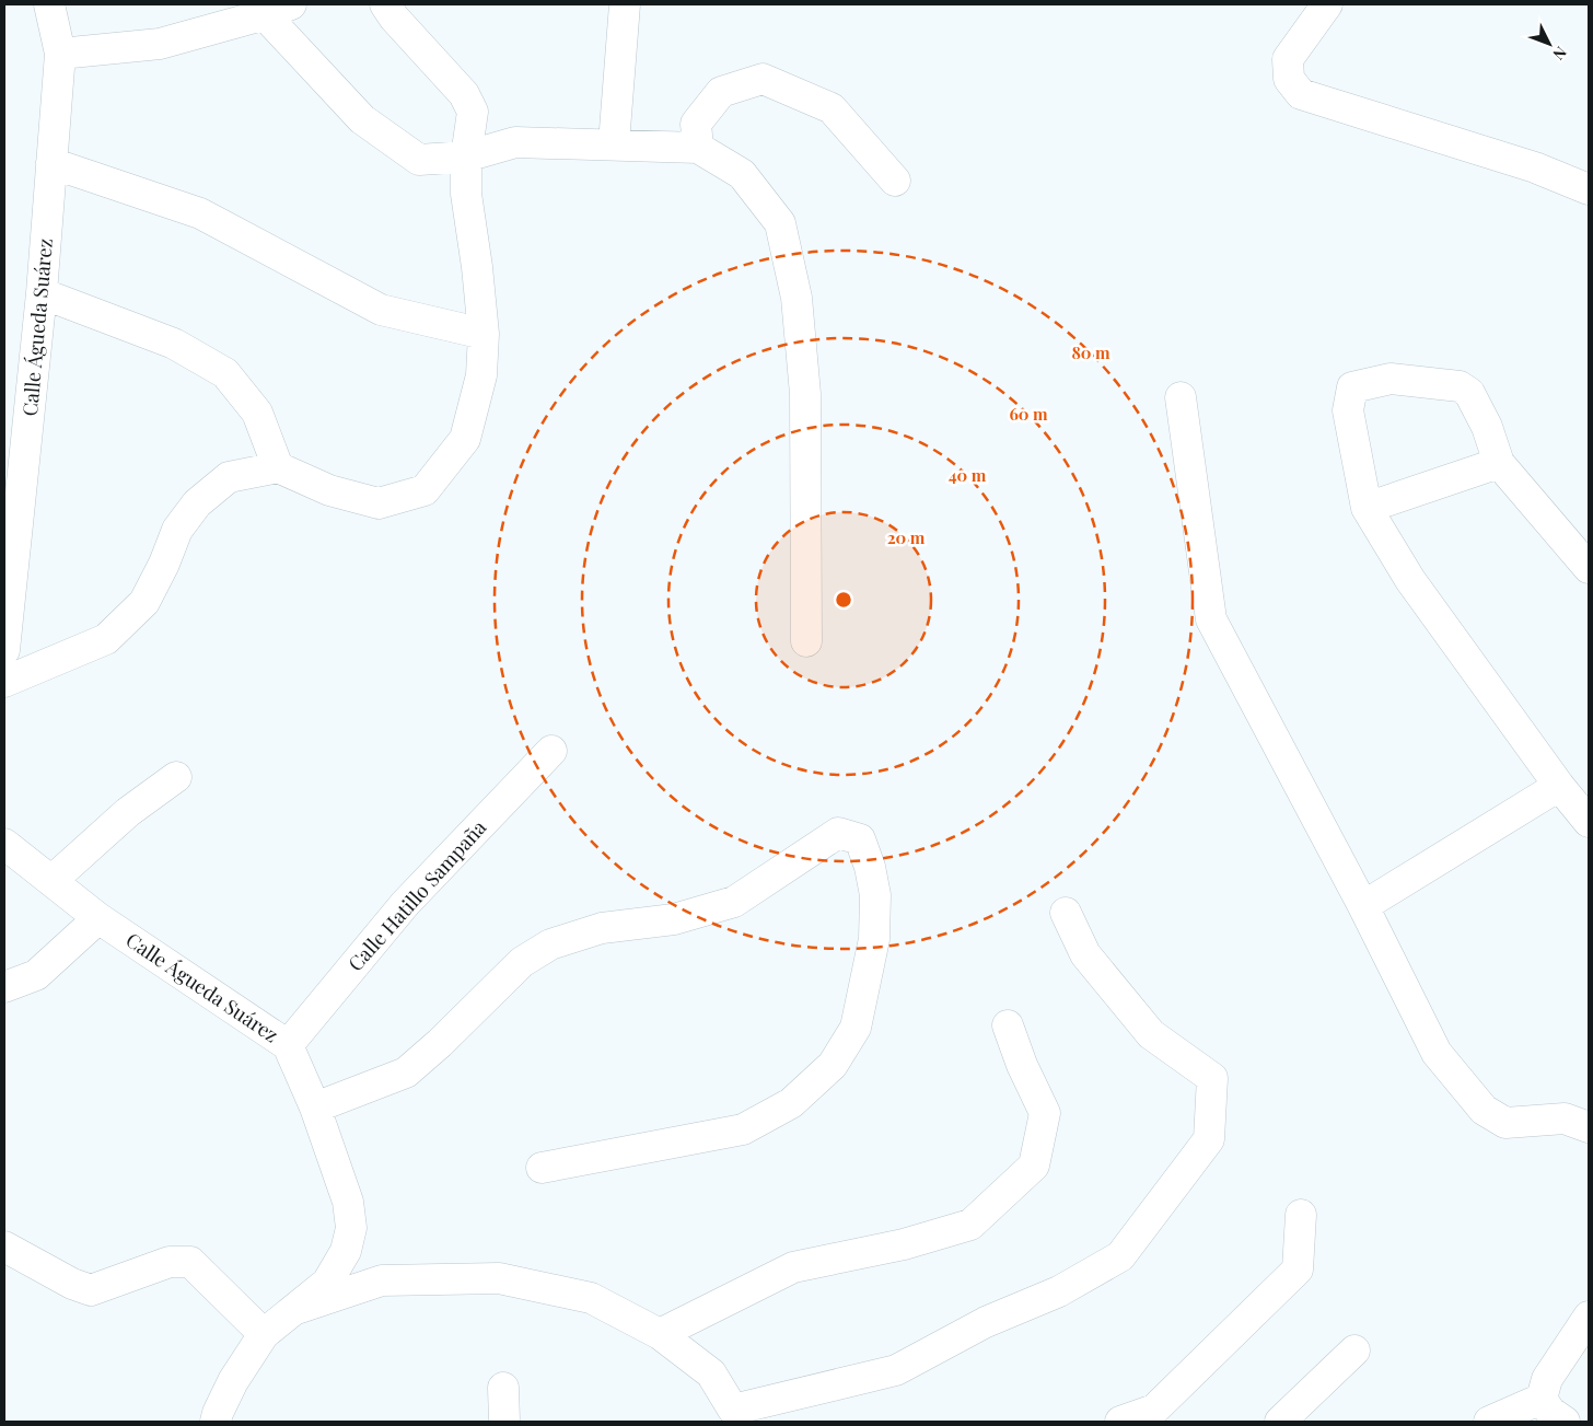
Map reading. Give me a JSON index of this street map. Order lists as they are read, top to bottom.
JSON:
{
  "streets": {
    "street": ["Calle Águeda Suárez", "Calle Hatillo Sampaña"]
  },
  "crossings": [
    ["Calle Águeda Suárez", "Calle Hatillo Sampaña"]
  ],
  "north": "bottom right",
  "rings": [
    "80 m",
    "60 m",
    "40 m",
    "20 m"
  ]
}
